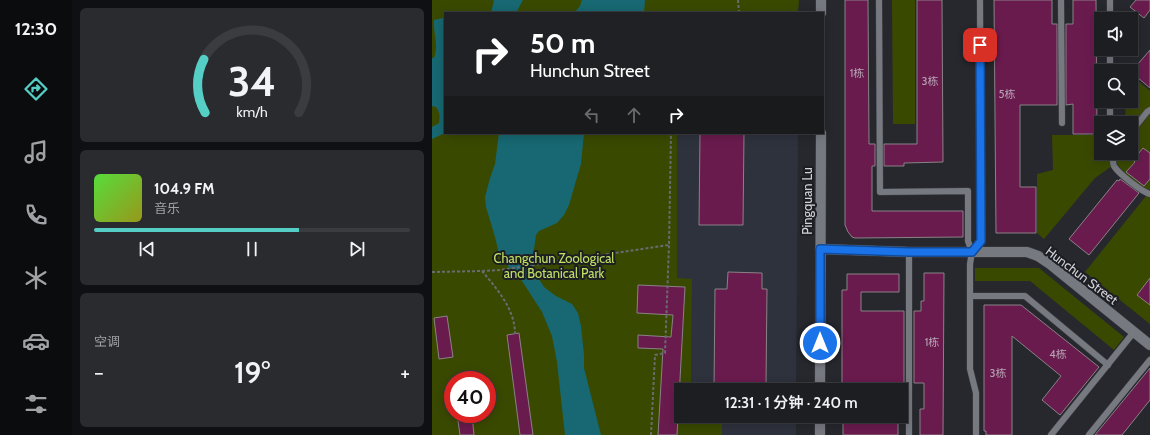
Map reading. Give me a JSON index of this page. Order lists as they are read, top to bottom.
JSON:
{
  "streets": {
    "street": ["Pingquan Lu", "Hunchun Street"]
  },
  "crossings": [
    ["Pingquan Lu", "Hunchun Street"]
  ],
  "parks": ["Changchun Zoological and Botanical Park"],
  "house_numbers": [
    "1栋",
    "3栋",
    "5栋",
    "1栋",
    "4栋",
    "3栋"
  ],
  "page": {
    "tabs": "12:30",
    "turn": ["50 m", "Hunchun Street"],
    "song": ["104.9 FM", "音乐"],
    "tile": "空调",
    "heat": ["−", "19°", "+"],
    "limit": "40",
    "trip": "12:31 · 1 分钟 · 240 m",
    "gauge": ["34", "km/h"]
  }
}
